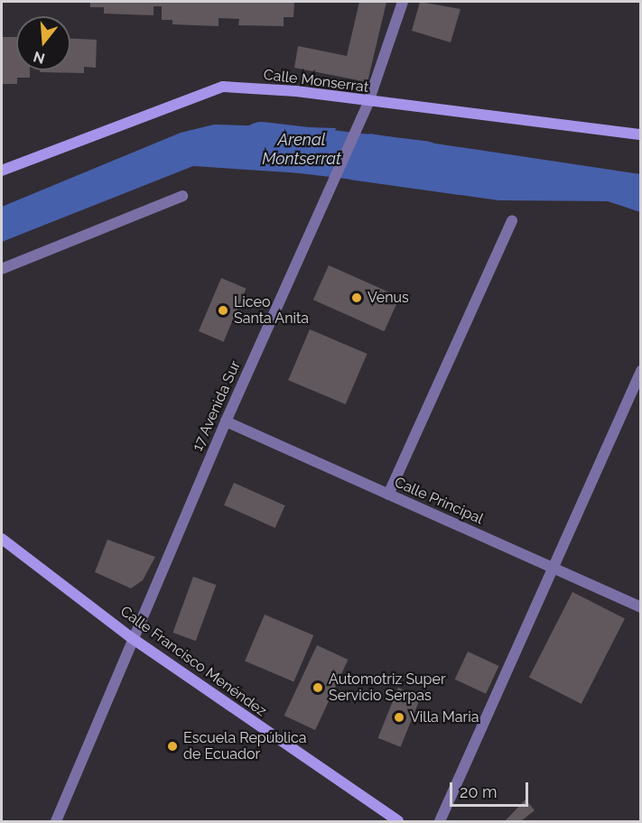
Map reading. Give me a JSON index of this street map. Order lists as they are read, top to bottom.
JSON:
{
  "streets": {
    "street": [
      "Calle Monserrat",
      "17 Avenida Sur",
      "Calle Principal",
      "Calle Francisco Menéndez"
    ]
  },
  "crossings": [
    ["Calle Monserrat", "17 Avenida Sur"],
    ["17 Avenida Sur", "Calle Principal"],
    ["17 Avenida Sur", "Calle Francisco Menéndez"]
  ],
  "water": ["Arenal Montserrat"],
  "places": [
    "Venus",
    "Liceo Santa Anita",
    "Automotriz Super Servicio Serpas",
    "Villa Maria",
    "Escuela República de Ecuador"
  ],
  "scale_bar": "20 m",
  "north": "bottom"
}
